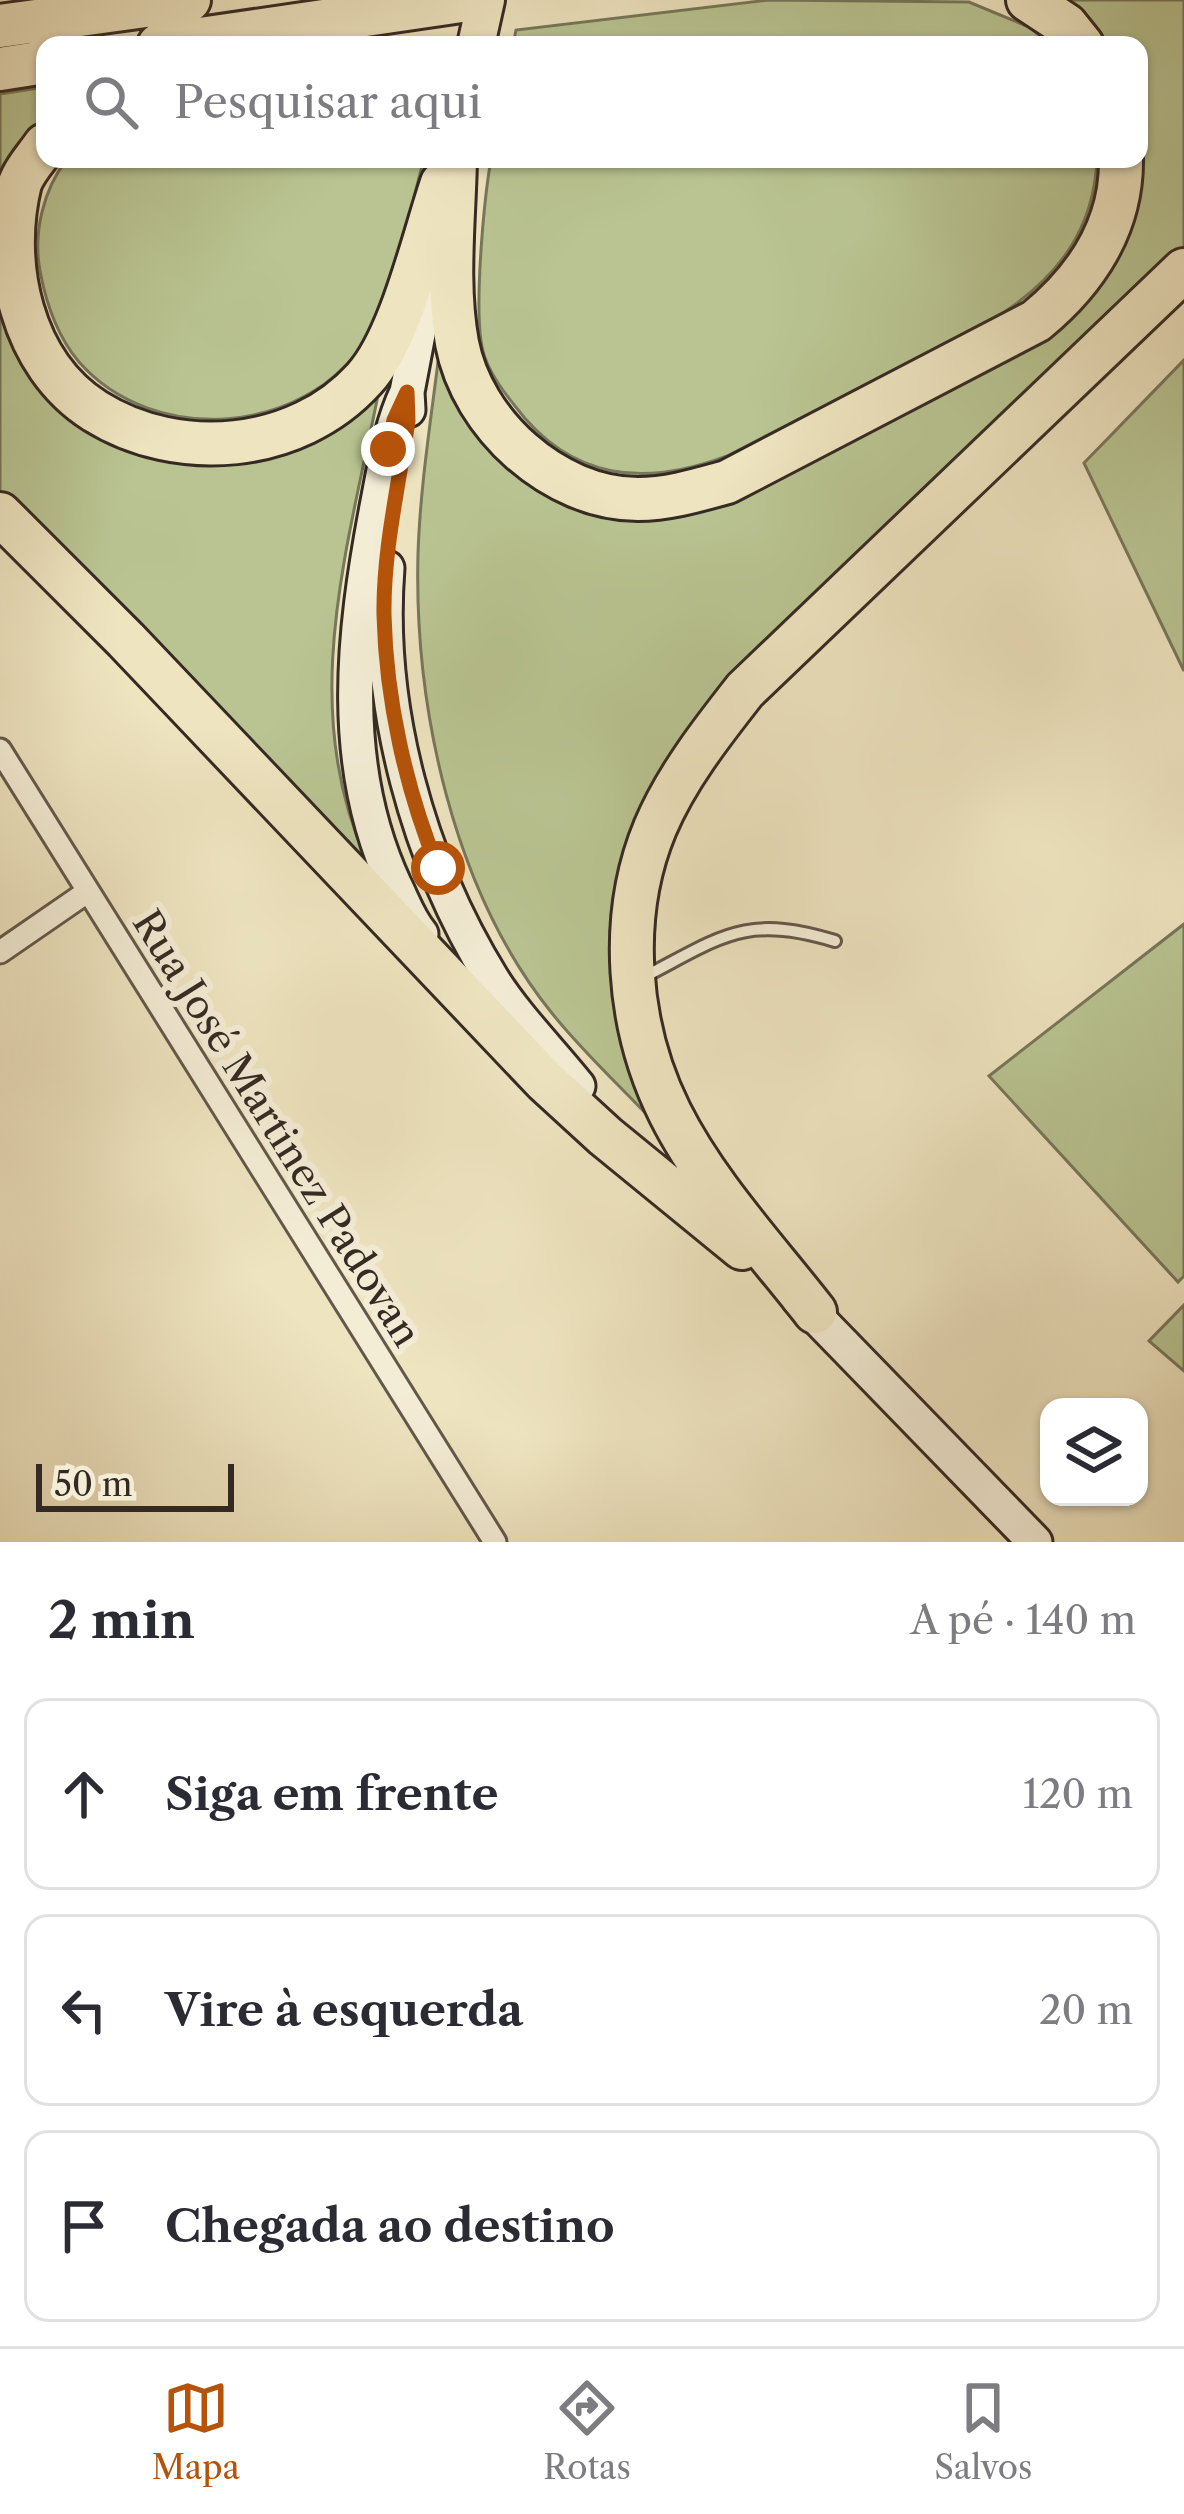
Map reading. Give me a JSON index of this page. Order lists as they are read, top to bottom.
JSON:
{
  "streets": {
    "street": ["Rua José Martinez Padovan"]
  },
  "scale_bar": "50 m",
  "page": {
    "search": "Pesquisar aqui",
    "scale": "50 m",
    "heading": ["2 min", "A pé · 140 m"],
    "list": [
      ["Siga em frente", "120 m"],
      ["Vire à esquerda", "20 m"],
      "Chegada ao destino"
    ],
    "nav": ["Mapa", "Rotas", "Salvos"]
  }
}
